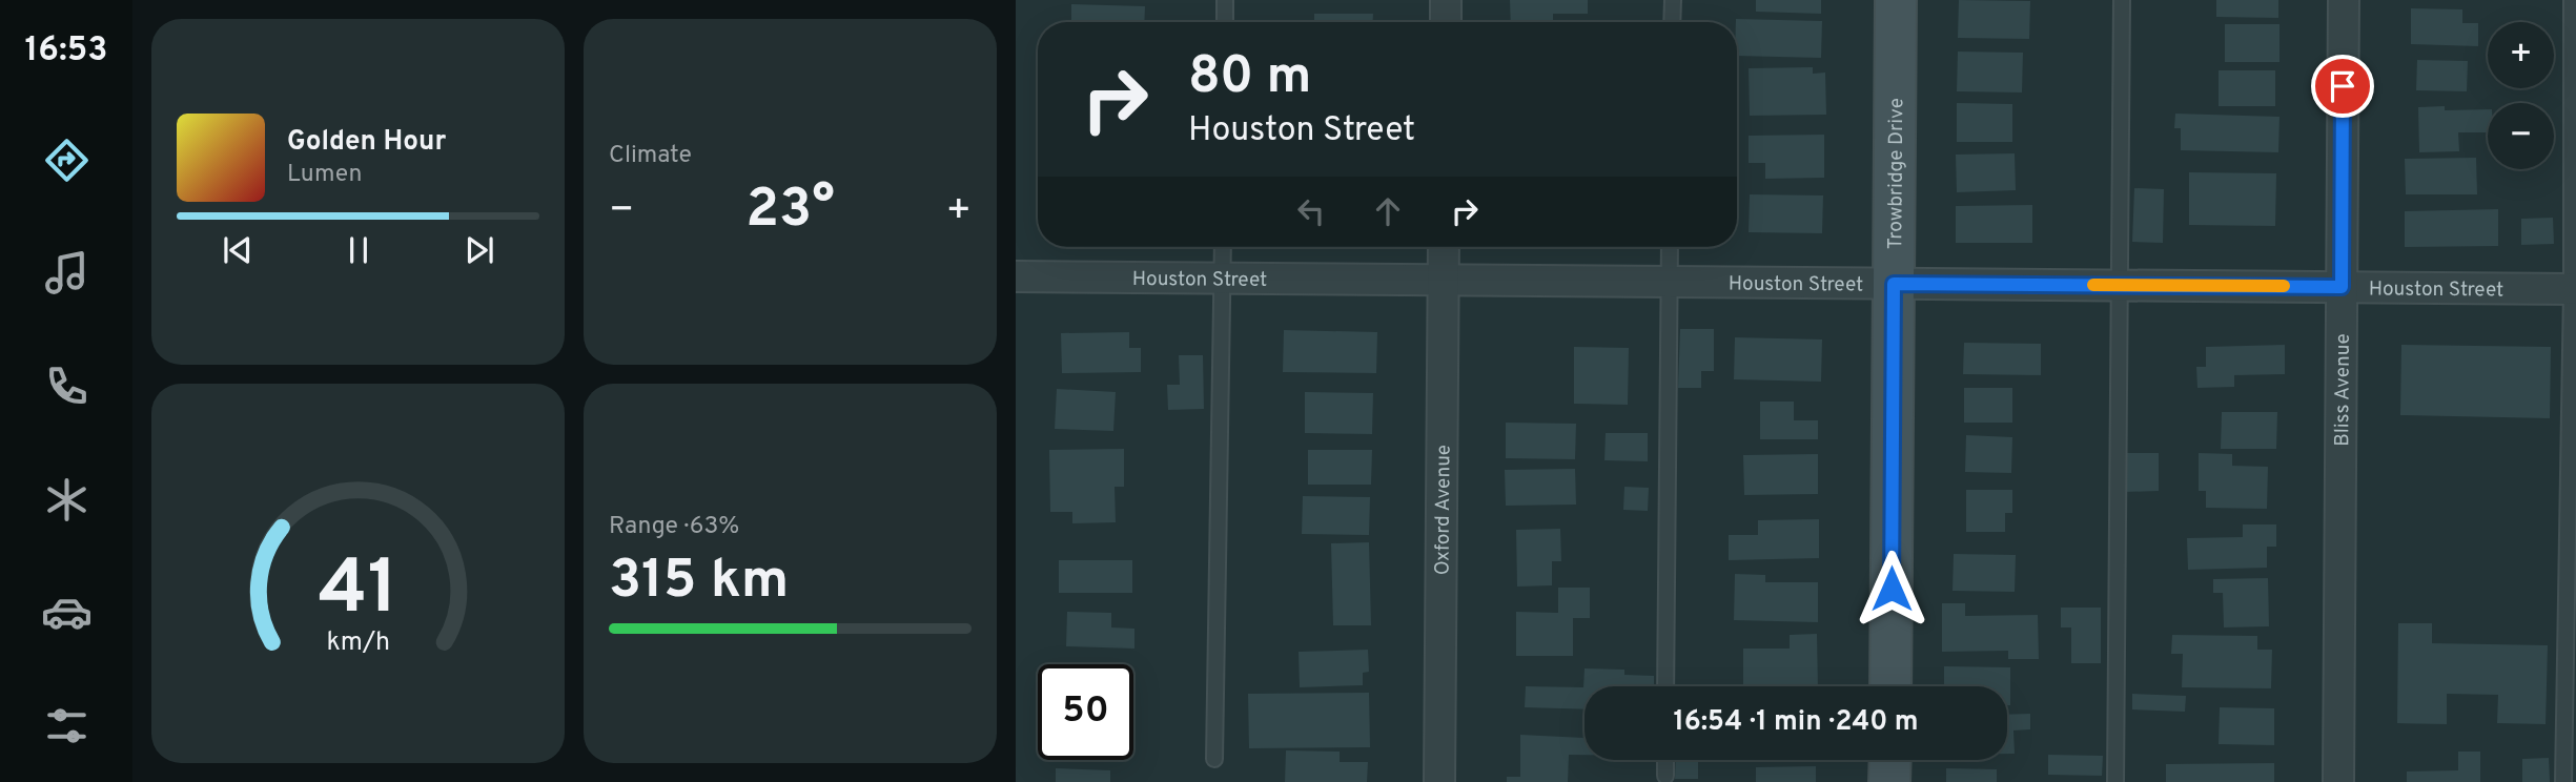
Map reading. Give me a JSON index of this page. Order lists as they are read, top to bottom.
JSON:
{
  "streets": {
    "main road": ["Trowbridge Drive"],
    "street": ["Houston Street", "Bliss Avenue", "Oxford Avenue"]
  },
  "crossings": [
    ["Trowbridge Drive", "Houston Street"],
    ["Houston Street", "Bliss Avenue"],
    ["Houston Street", "Oxford Avenue"]
  ],
  "page": {
    "tabs": "16:53",
    "tile": [
      "Climate",
      ["Range · 63%", "315 km"]
    ],
    "map_buttons": ["+", "−"],
    "turn": ["80 m", "Houston Street"],
    "song": ["Golden Hour", "Lumen"],
    "heat": ["−", "23°", "+"],
    "limit": "50",
    "trip": "16:54 · 1 min · 240 m",
    "gauge": ["41", "km/h"]
  }
}
